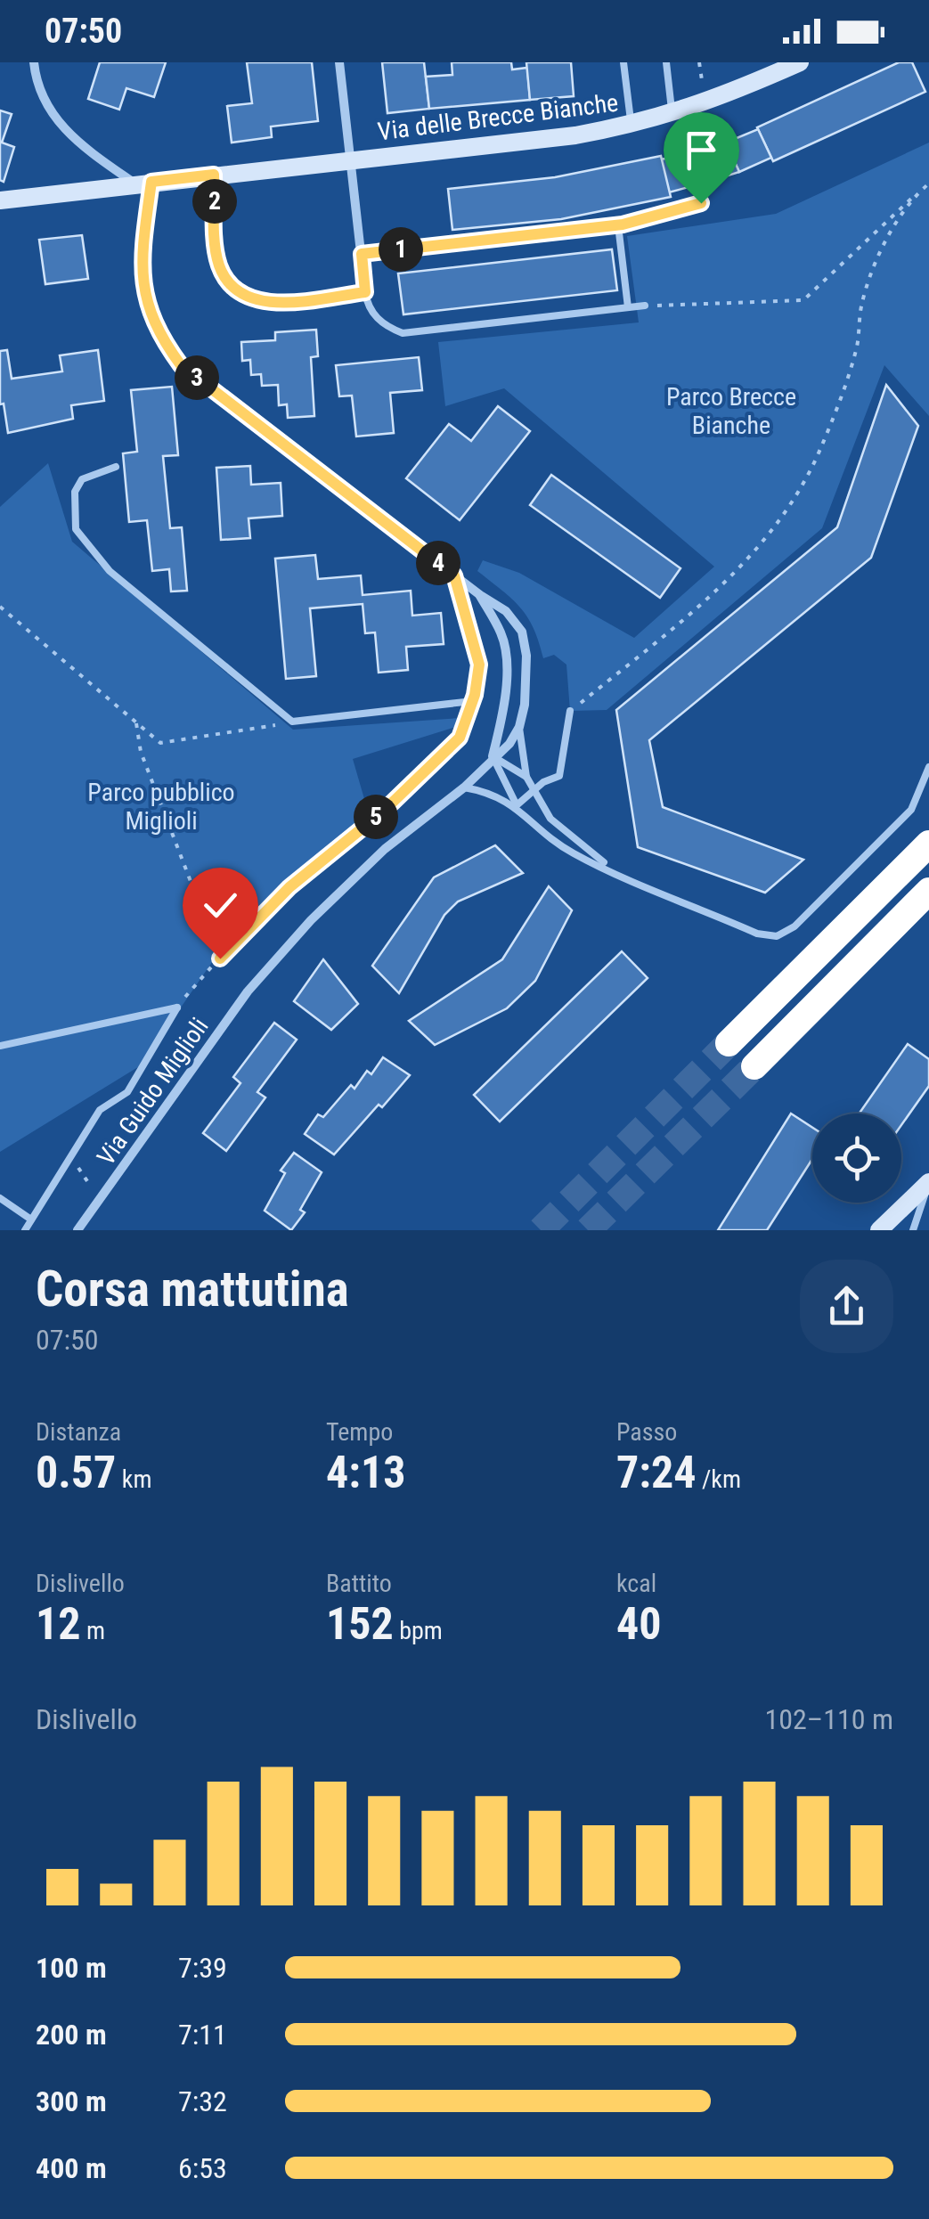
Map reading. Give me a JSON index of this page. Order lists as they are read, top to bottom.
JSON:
{
  "streets": {
    "street": ["Via delle Brecce Bianche", "Via Guido Miglioli"]
  },
  "parks": ["Parco Brecce Bianche", "Parco pubblico Miglioli"],
  "page": {
    "status": "07:50",
    "pins": [
      "2",
      "1",
      "3",
      "4",
      "5"
    ],
    "heading": ["Corsa mattutina", "07:50"],
    "stats": [
      ["Distanza", "0.57 km"],
      ["Tempo", "4:13"],
      ["Passo", "7:24 /km"],
      ["Dislivello", "12 m"],
      ["Battito", "152 bpm"],
      ["kcal", "40"]
    ],
    "chart": ["Dislivello", "102–110 m"],
    "list": [
      {
        "name": "100 m",
        "note": "7:39"
      },
      {
        "name": "200 m",
        "note": "7:11"
      },
      {
        "name": "300 m",
        "note": "7:32"
      },
      {
        "name": "400 m",
        "note": "6:53"
      }
    ]
  }
}
